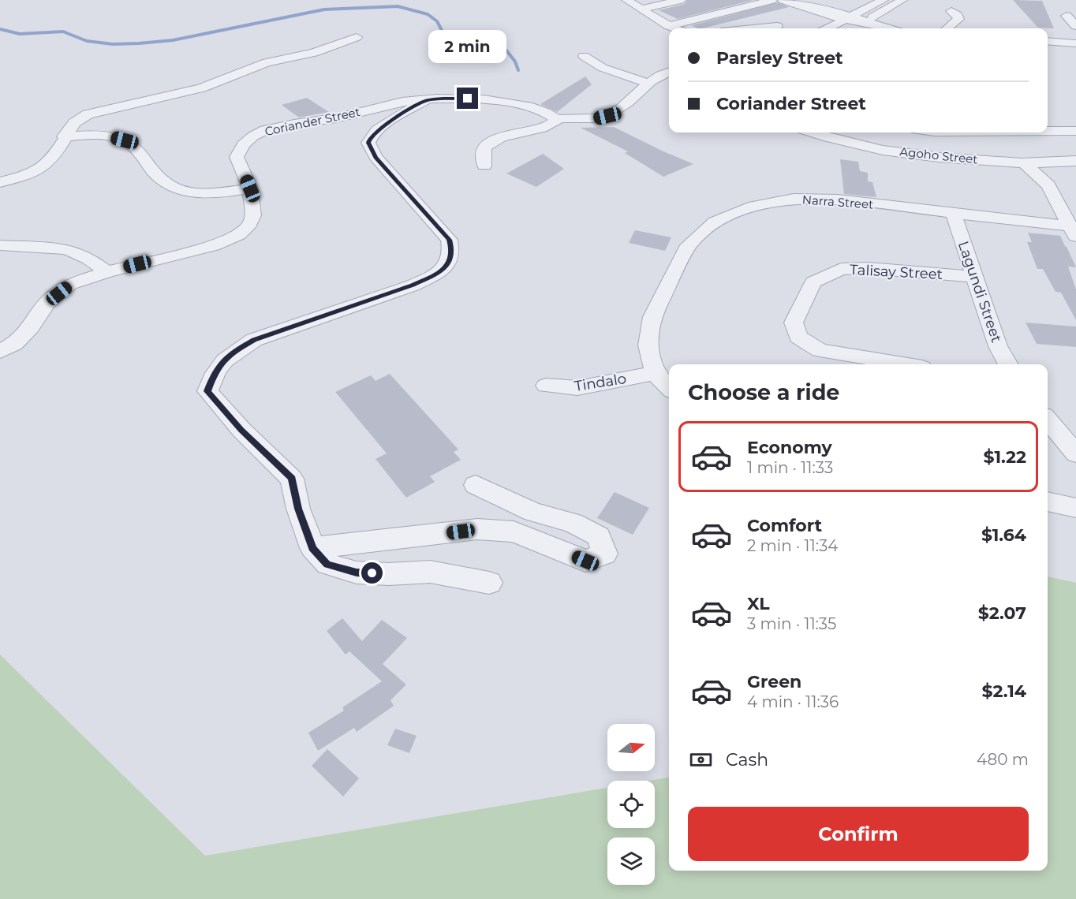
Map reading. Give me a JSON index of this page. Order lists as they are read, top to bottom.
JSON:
{
  "streets": {
    "street": [
      "Coriander Street",
      "Agoho Street",
      "Narra Street",
      "Talisay Street",
      "Lagundi Street",
      "Tindalo"
    ]
  },
  "crossings": [
    ["Narra Street", "Lagundi Street"],
    ["Narra Street", "Tindalo"],
    ["Talisay Street", "Lagundi Street"]
  ],
  "north": "right",
  "page": {
    "banner": ["Parsley Street", "Coriander Street"],
    "bubble": "2 min",
    "heading": "Choose a ride",
    "list": [
      {
        "name": "Economy",
        "note": "1 min · 11:33",
        "value": "$1.22"
      },
      {
        "name": "Comfort",
        "note": "2 min · 11:34",
        "value": "$1.64"
      },
      {
        "name": "XL",
        "note": "3 min · 11:35",
        "value": "$2.07"
      },
      {
        "name": "Green",
        "note": "4 min · 11:36",
        "value": "$2.14"
      }
    ],
    "pay": ["Cash", "480 m"],
    "buttons": "Confirm"
  }
}
